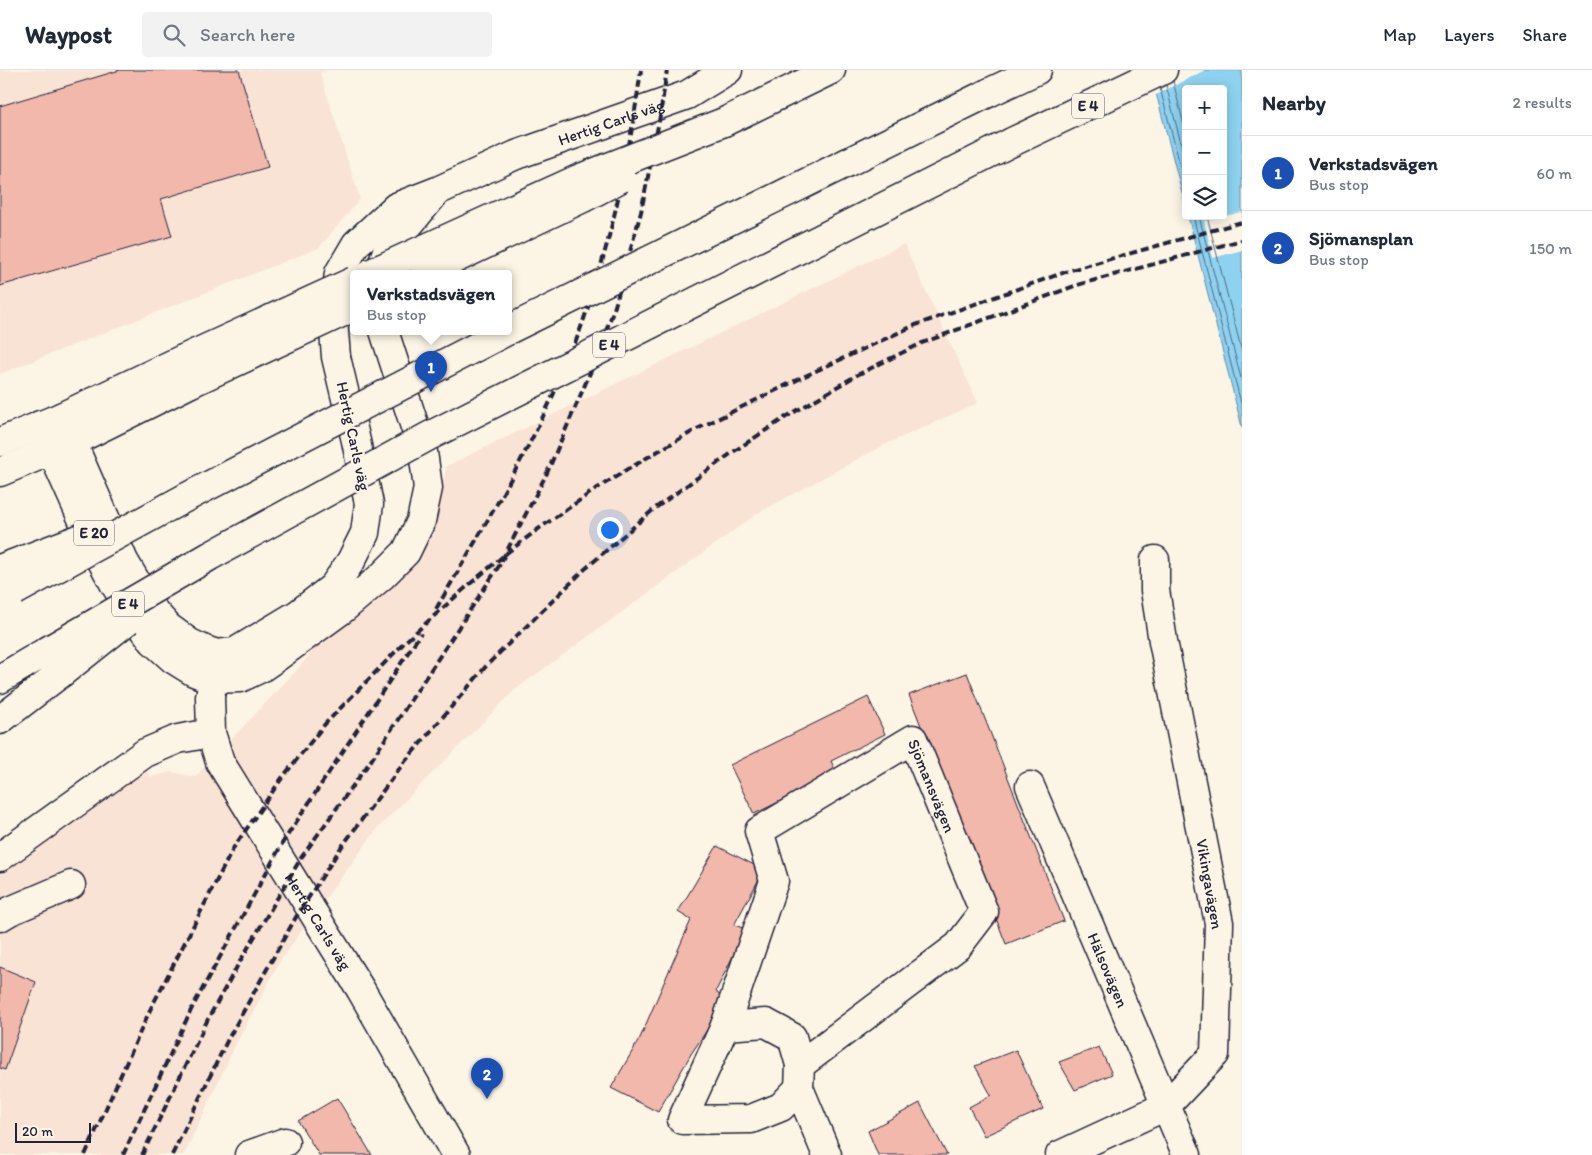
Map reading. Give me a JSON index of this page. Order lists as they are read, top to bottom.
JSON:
{
  "streets": {
    "main road": [
      "E 4",
      "Hertig Carls väg",
      "E 20",
      "Sjömansvägen",
      "Vikingavägen",
      "Hälsovägen"
    ]
  },
  "crossings": [
    ["Vikingavägen", "Hälsovägen"]
  ],
  "scale_bar": "20 m",
  "page": {
    "header": "Waypost",
    "search": "Search here",
    "nav": ["Map", "Layers", "Share"],
    "heading": ["Nearby", "2 results"],
    "map_buttons": ["+", "−"],
    "list": [
      {
        "mark": "1",
        "name": "Verkstadsvägen",
        "note": "Bus stop",
        "value": "60 m"
      },
      {
        "mark": "2",
        "name": "Sjömansplan",
        "note": "Bus stop",
        "value": "150 m"
      }
    ],
    "popup": ["Verkstadsvägen", "Bus stop"],
    "pins": ["1", "2"],
    "scale": "20 m"
  }
}
